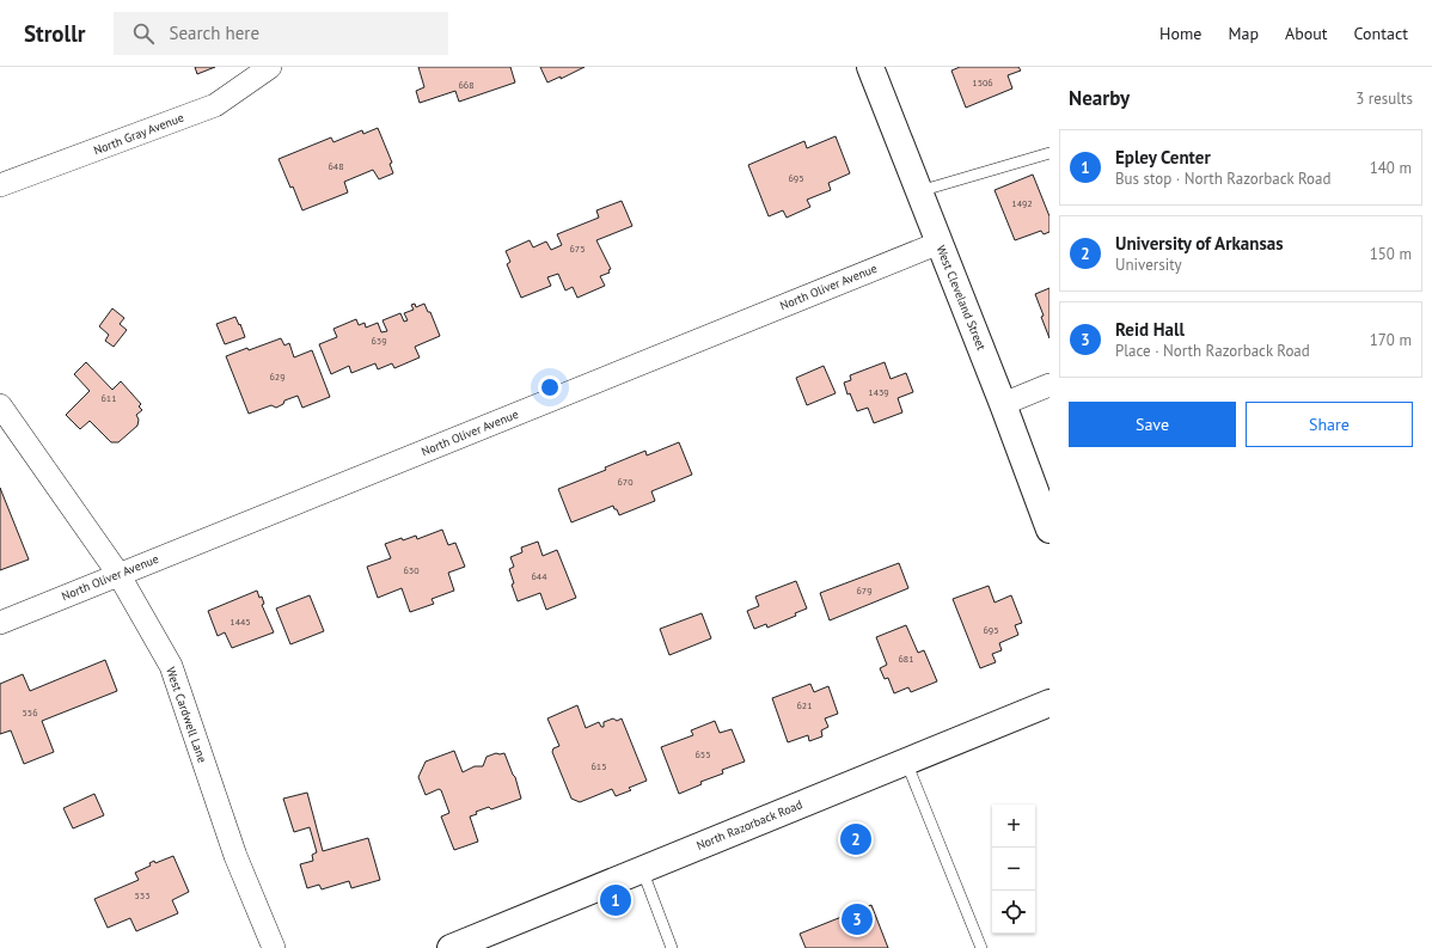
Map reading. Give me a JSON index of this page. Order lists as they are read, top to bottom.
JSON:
{
  "streets": {
    "street": [
      "North Gray Avenue",
      "North Oliver Avenue",
      "West Cleveland Street",
      "West Cardwell Lane",
      "North Razorback Road"
    ]
  },
  "crossings": [
    ["North Oliver Avenue", "West Cleveland Street"],
    ["North Oliver Avenue", "West Cardwell Lane"]
  ],
  "house_numbers": [
    "1506",
    "668",
    "648",
    "695",
    "1492",
    "675",
    "639",
    "629",
    "1439",
    "611",
    "670",
    "630",
    "644",
    "679",
    "1445",
    "695",
    "681",
    "621",
    "556",
    "655",
    "615",
    "533"
  ],
  "page": {
    "header": "Strollr",
    "search": "Search here",
    "nav": [
      "Home",
      "Map",
      "About",
      "Contact"
    ],
    "heading": ["Nearby", "3 results"],
    "list": [
      {
        "mark": "1",
        "name": "Epley Center",
        "note": "Bus stop · North Razorback Road",
        "value": "140 m"
      },
      {
        "mark": "2",
        "name": "University of Arkansas",
        "note": "University",
        "value": "150 m"
      },
      {
        "mark": "3",
        "name": "Reid Hall",
        "note": "Place · North Razorback Road",
        "value": "170 m"
      }
    ],
    "buttons": ["Save", "Share"],
    "map_buttons": ["+", "−"],
    "pins": ["2", "1", "3"]
  }
}
